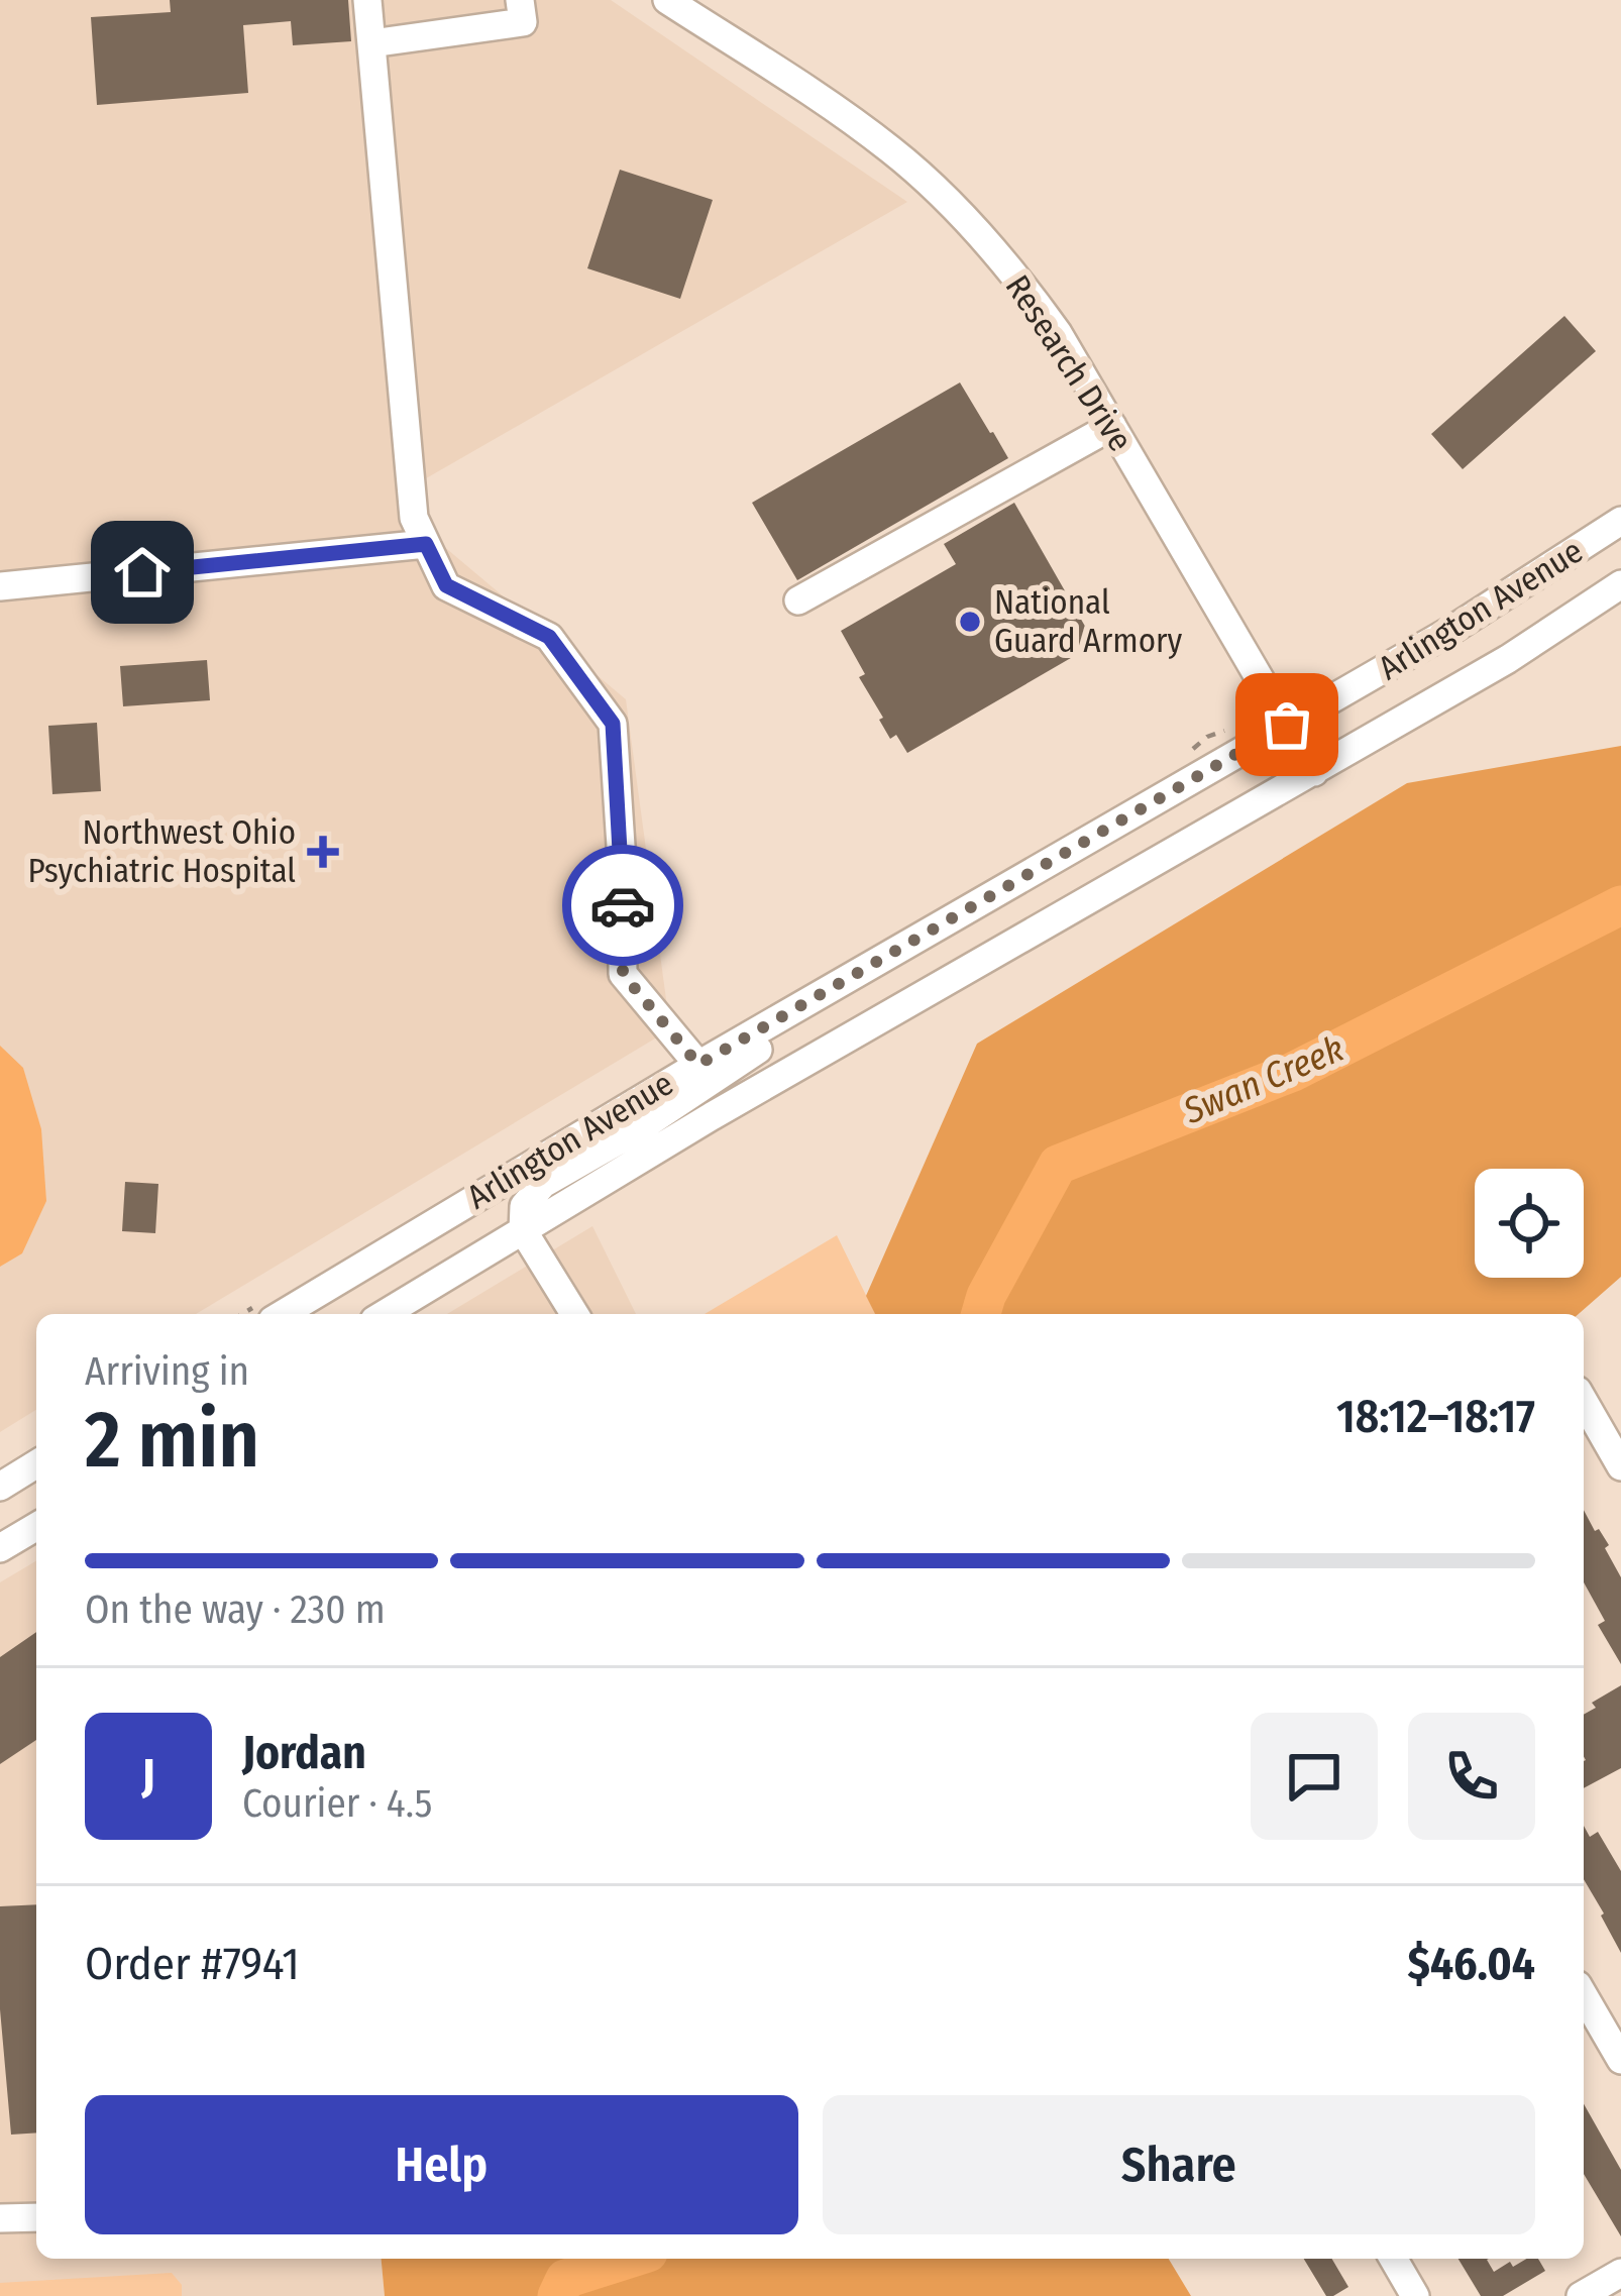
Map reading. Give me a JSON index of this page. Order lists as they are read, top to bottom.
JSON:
{
  "streets": {
    "street": ["Research Drive", "Arlington Avenue"]
  },
  "crossings": [
    ["Research Drive", "Arlington Avenue"]
  ],
  "water": ["Swan Creek"],
  "places": {
    "other": ["National Guard Armory"],
    "health": ["Northwest Ohio Psychiatric Hospital"]
  },
  "page": {
    "heading": ["2 min", "Arriving in", "18:12–18:17"],
    "panel": [
      "Jordan",
      "Courier · 4.5",
      "Order #7941",
      "$46.04"
    ],
    "bar": "On the way · 230 m",
    "round": "J",
    "buttons": ["Help", "Share"]
  }
}
